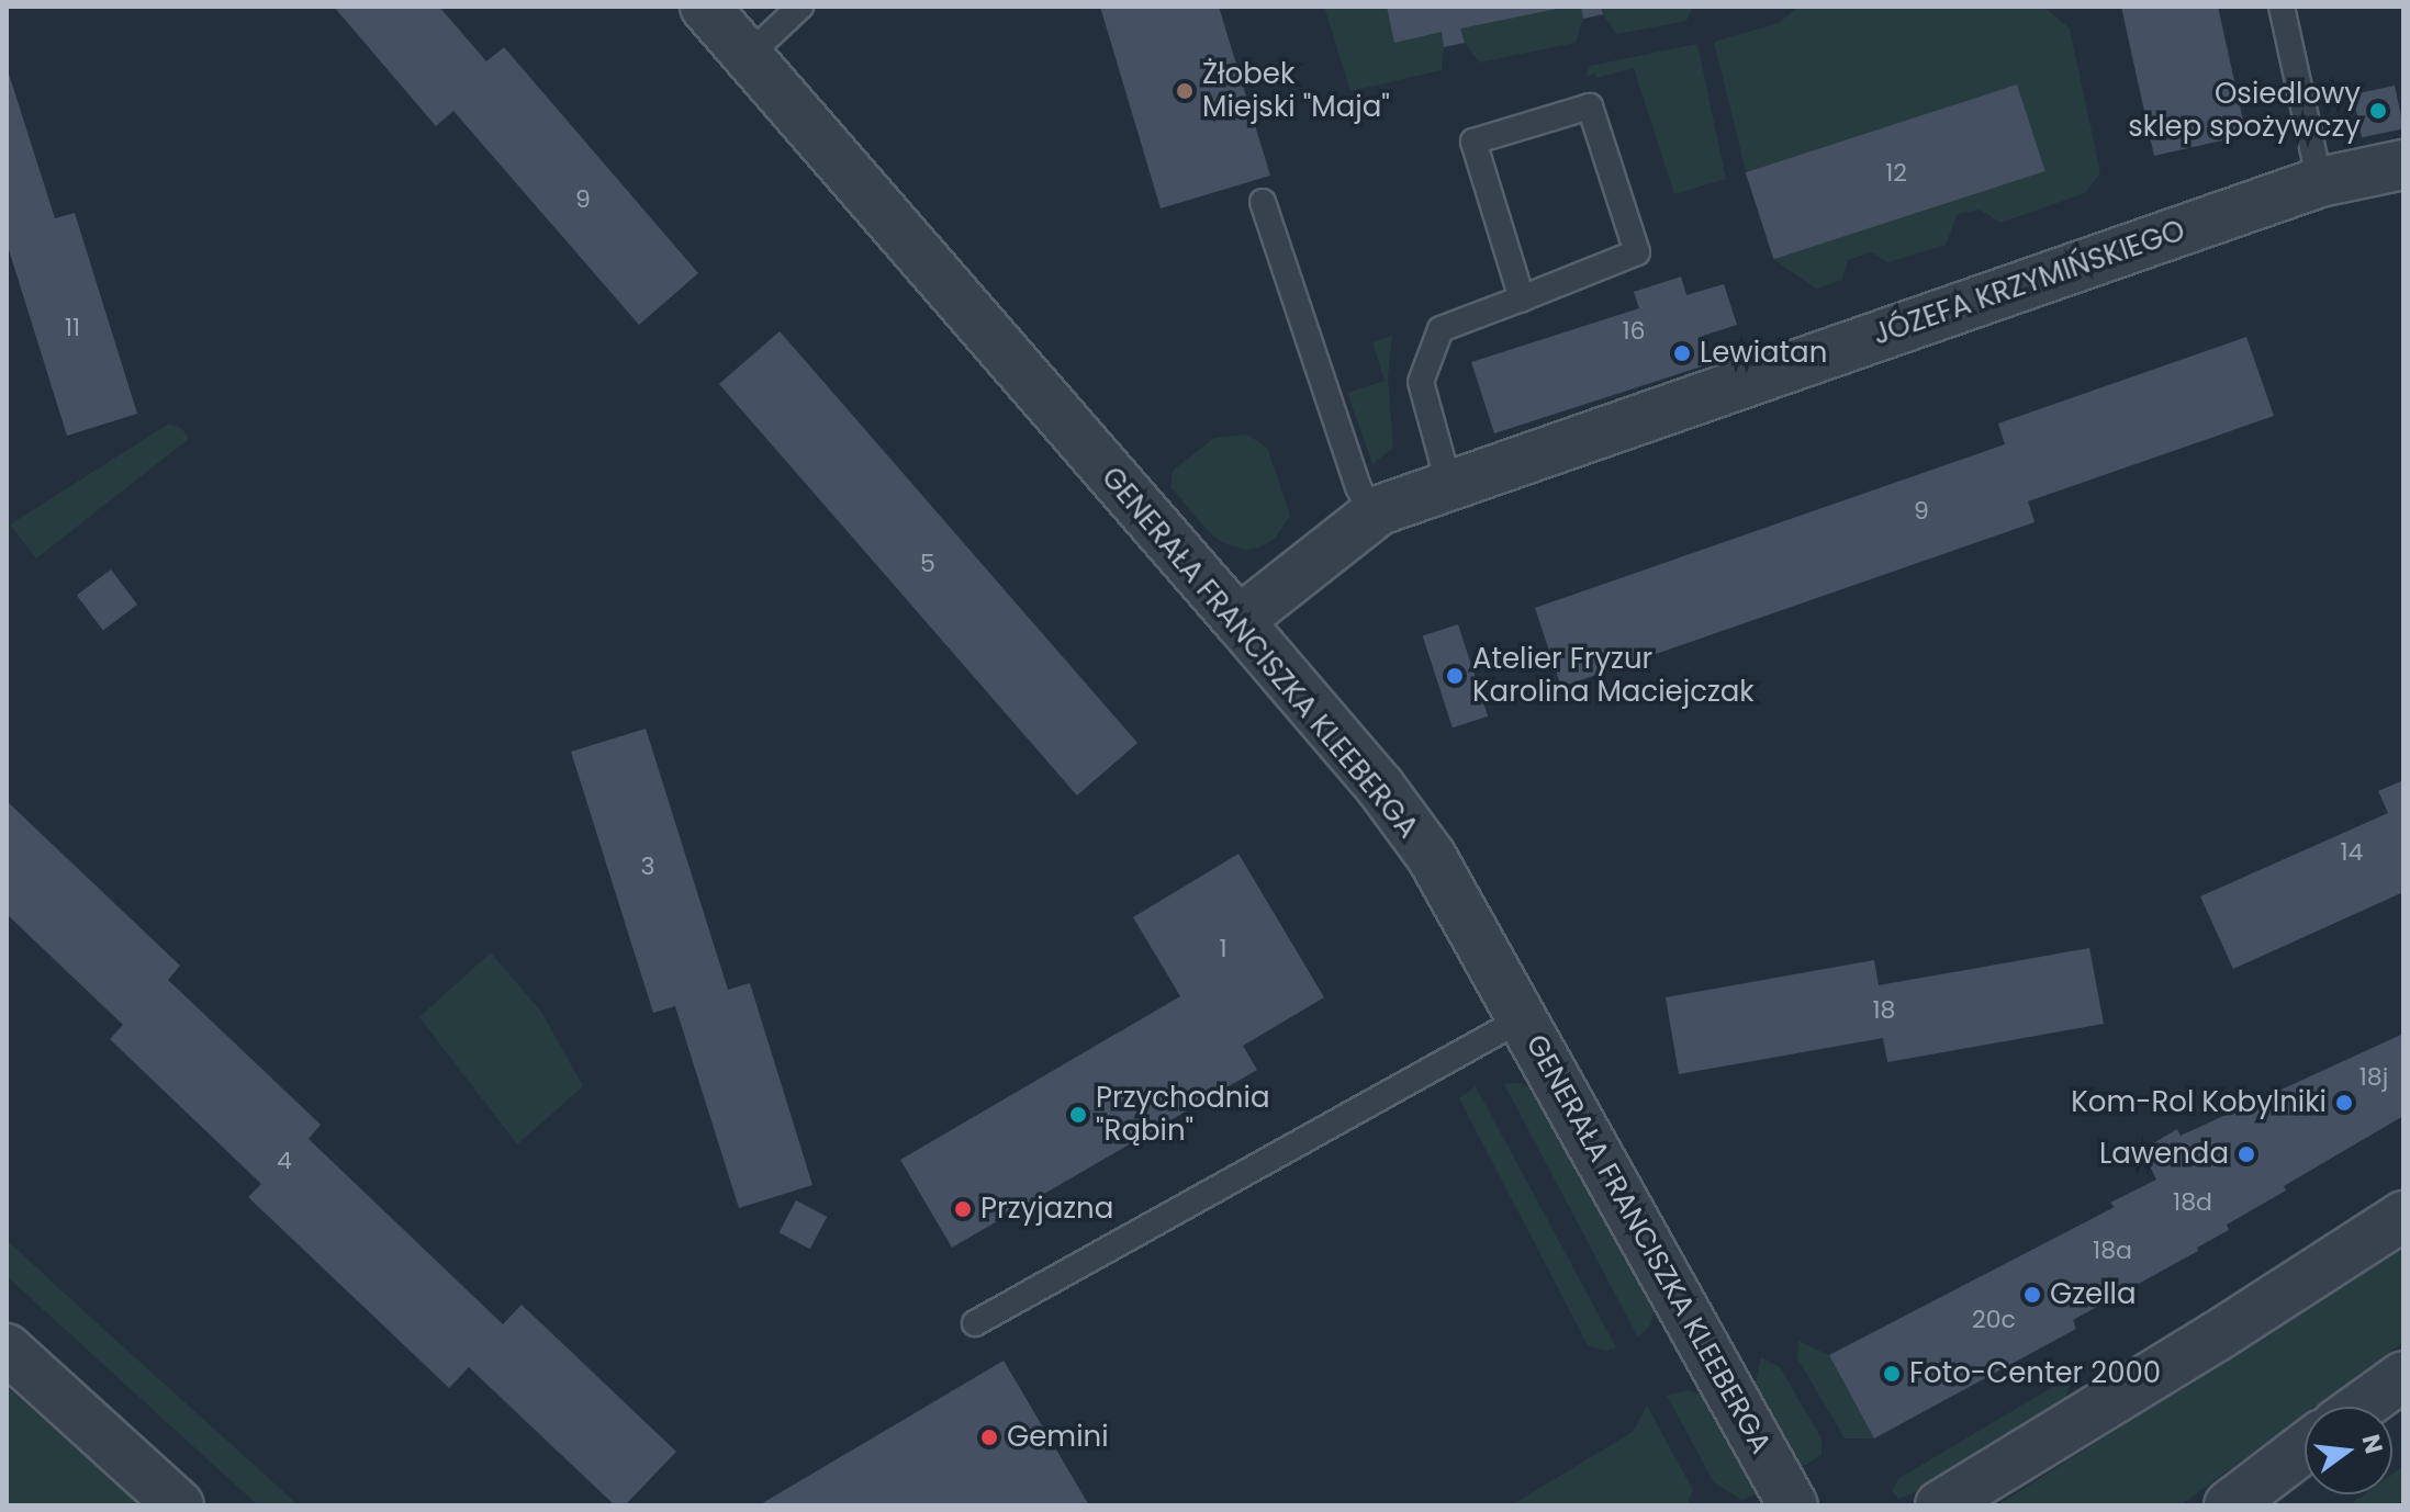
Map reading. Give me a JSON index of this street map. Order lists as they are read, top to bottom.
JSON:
{
  "streets": {
    "street": ["JÓZEFA KRZYMIŃSKIEGO", "GENERAŁA FRANCISZKA KLEEBERGA"]
  },
  "crossings": [
    ["JÓZEFA KRZYMIŃSKIEGO", "GENERAŁA FRANCISZKA KLEEBERGA"]
  ],
  "places": [
    "Żłobek Miejski \"Maja\"",
    "Osiedlowy sklep spożywczy",
    "Lewiatan",
    "Atelier Fryzur Karolina Maciejczak",
    "Kom-Rol Kobylniki",
    "Przychodnia \"Rąbin\"",
    "Lawenda",
    "Przyjazna",
    "Gzella",
    "Foto-Center 2000",
    "Gemini"
  ],
  "house_numbers": [
    "12",
    "9",
    "11",
    "16",
    "9",
    "5",
    "14",
    "3",
    "1",
    "18",
    "18j",
    "4",
    "18d",
    "18a",
    "20c"
  ],
  "north": "right"
}
